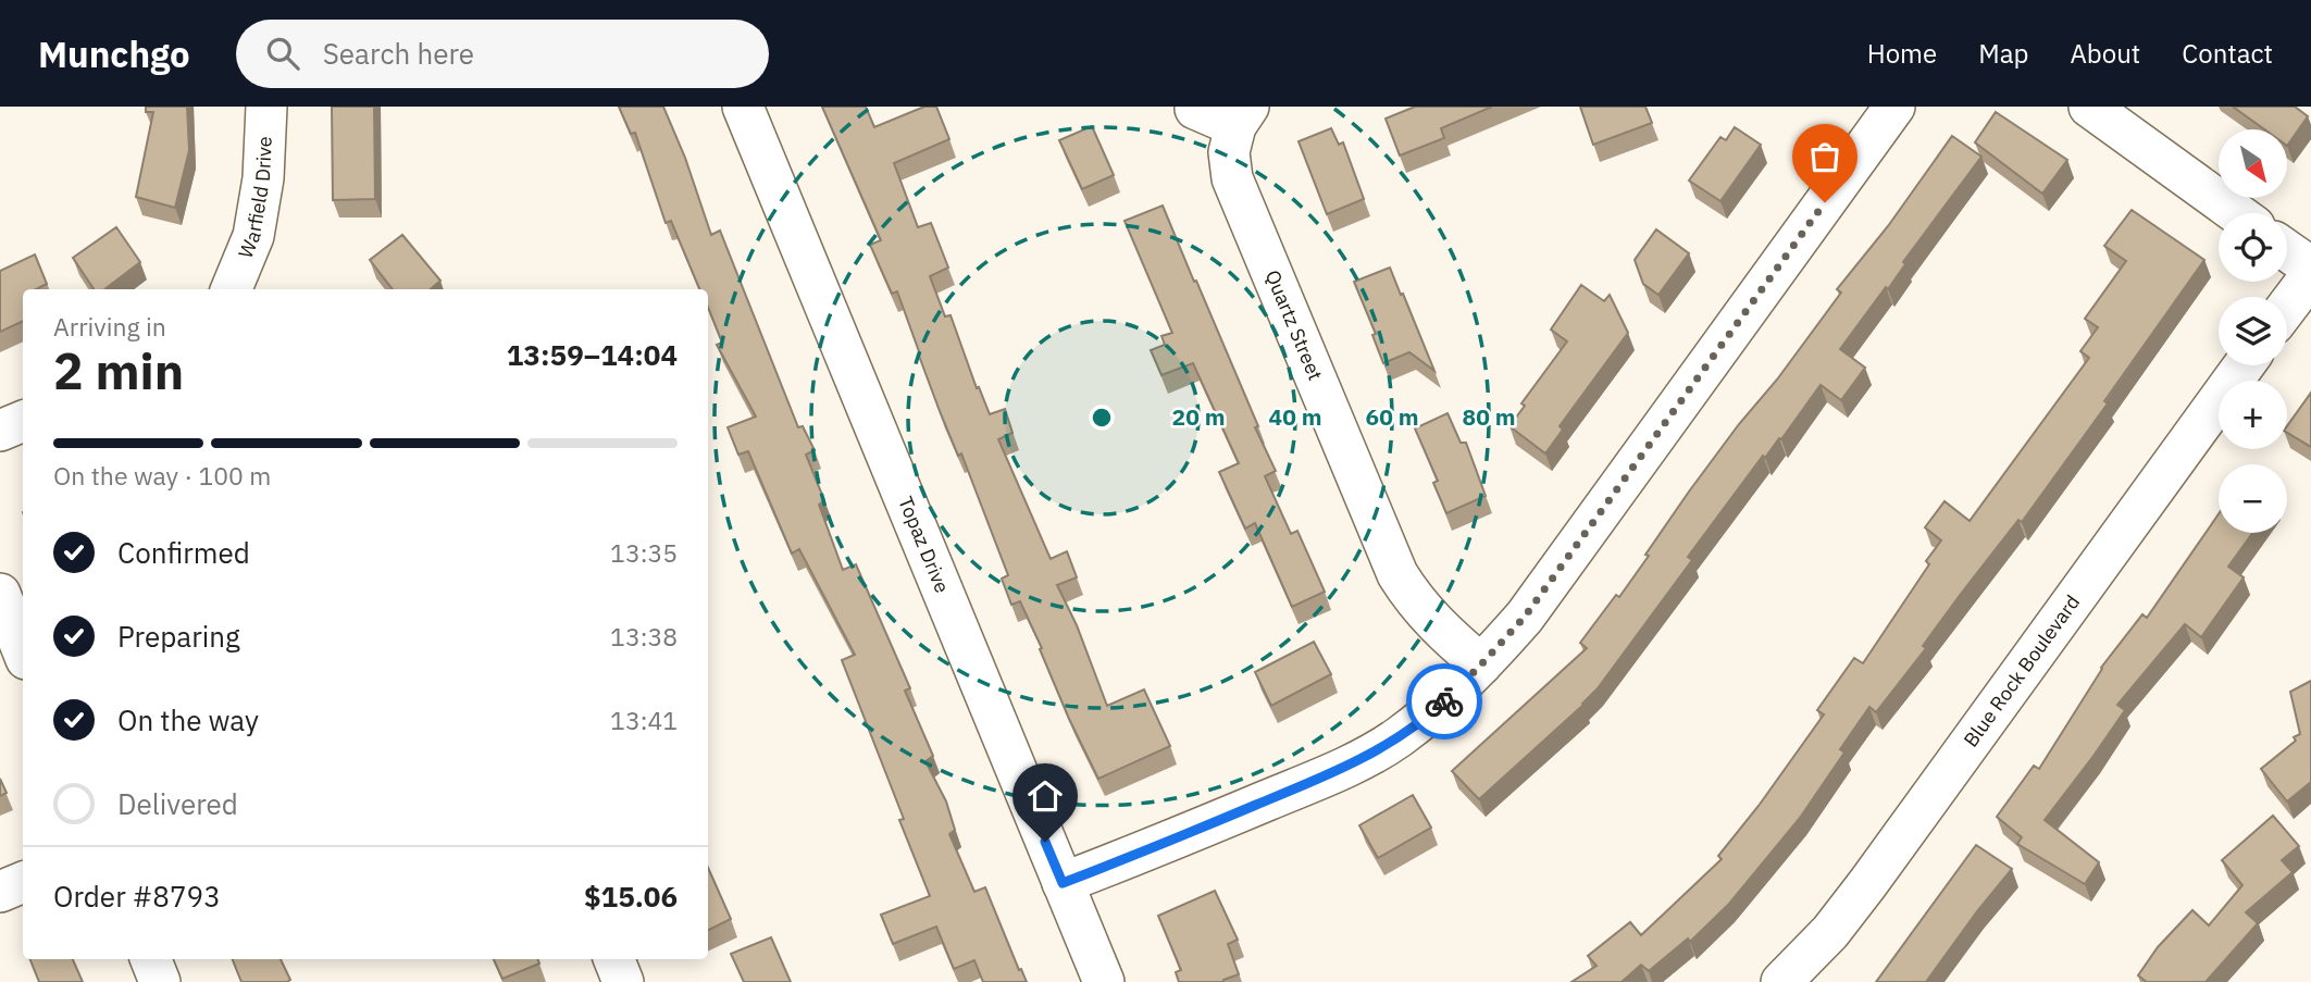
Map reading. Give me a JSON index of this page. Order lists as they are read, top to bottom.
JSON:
{
  "streets": {
    "street": [
      "Warfield Drive",
      "Quartz Street",
      "Topaz Drive",
      "Blue Rock Boulevard"
    ]
  },
  "north": "bottom right",
  "page": {
    "header": "Munchgo",
    "search": "Search here",
    "nav": [
      "Home",
      "Map",
      "About",
      "Contact"
    ],
    "map_buttons": ["+", "−"],
    "heading": ["2 min", "Arriving in", "13:59–14:04"],
    "panel": ["Order #8793", "$15.06"],
    "bar": "On the way · 100 m",
    "list": [
      ["Confirmed", "13:35"],
      ["Preparing", "13:38"],
      ["On the way", "13:41"],
      "Delivered"
    ]
  },
  "rings": [
    "20 m",
    "40 m",
    "60 m",
    "80 m"
  ]
}
